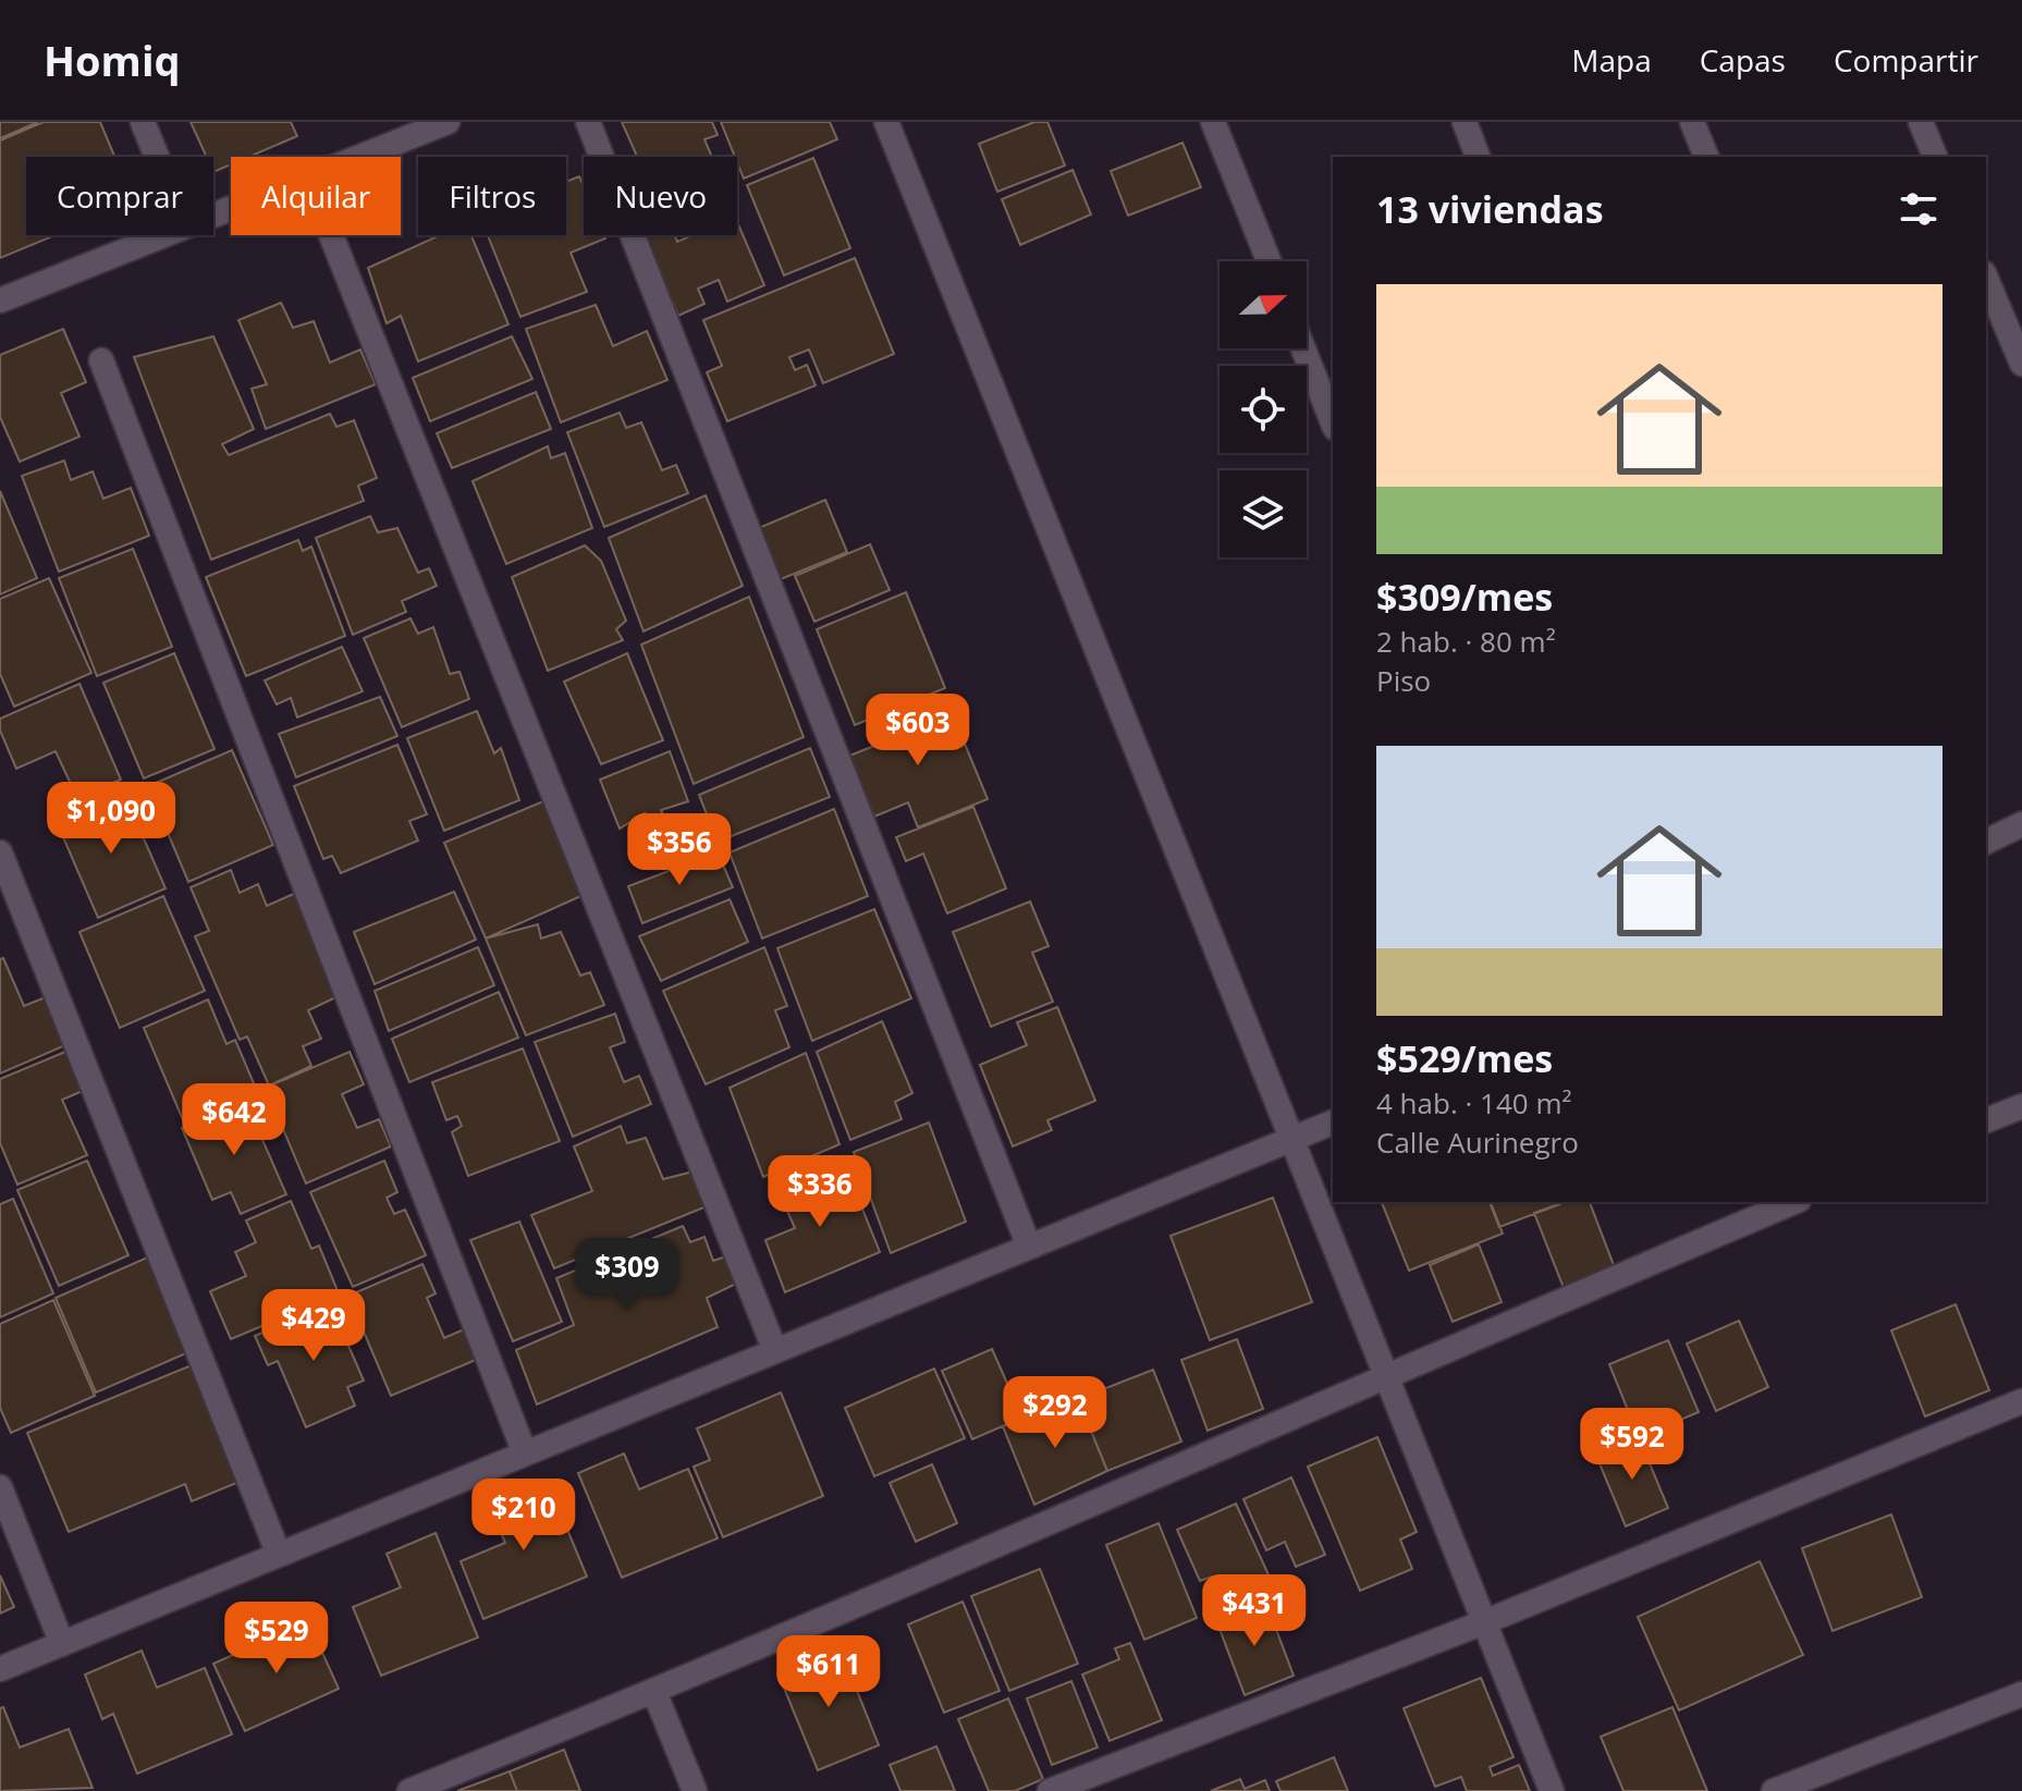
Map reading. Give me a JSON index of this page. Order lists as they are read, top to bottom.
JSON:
{
  "north": "right",
  "page": {
    "header": "Homiq",
    "nav": ["Mapa", "Capas", "Compartir"],
    "chip": [
      "Comprar",
      "Alquilar",
      "Filtros",
      "Nuevo"
    ],
    "heading": "13 viviendas",
    "list": [
      {
        "name": "$309/mes",
        "note": "2 hab. · 80 m² · Piso"
      },
      {
        "name": "$529/mes",
        "note": "4 hab. · 140 m² · Calle Aurinegro"
      }
    ],
    "price": [
      "$603",
      "$1,090",
      "$356",
      "$642",
      "$336",
      "$309",
      "$429",
      "$292",
      "$592",
      "$210",
      "$431",
      "$529",
      "$611"
    ]
  }
}
